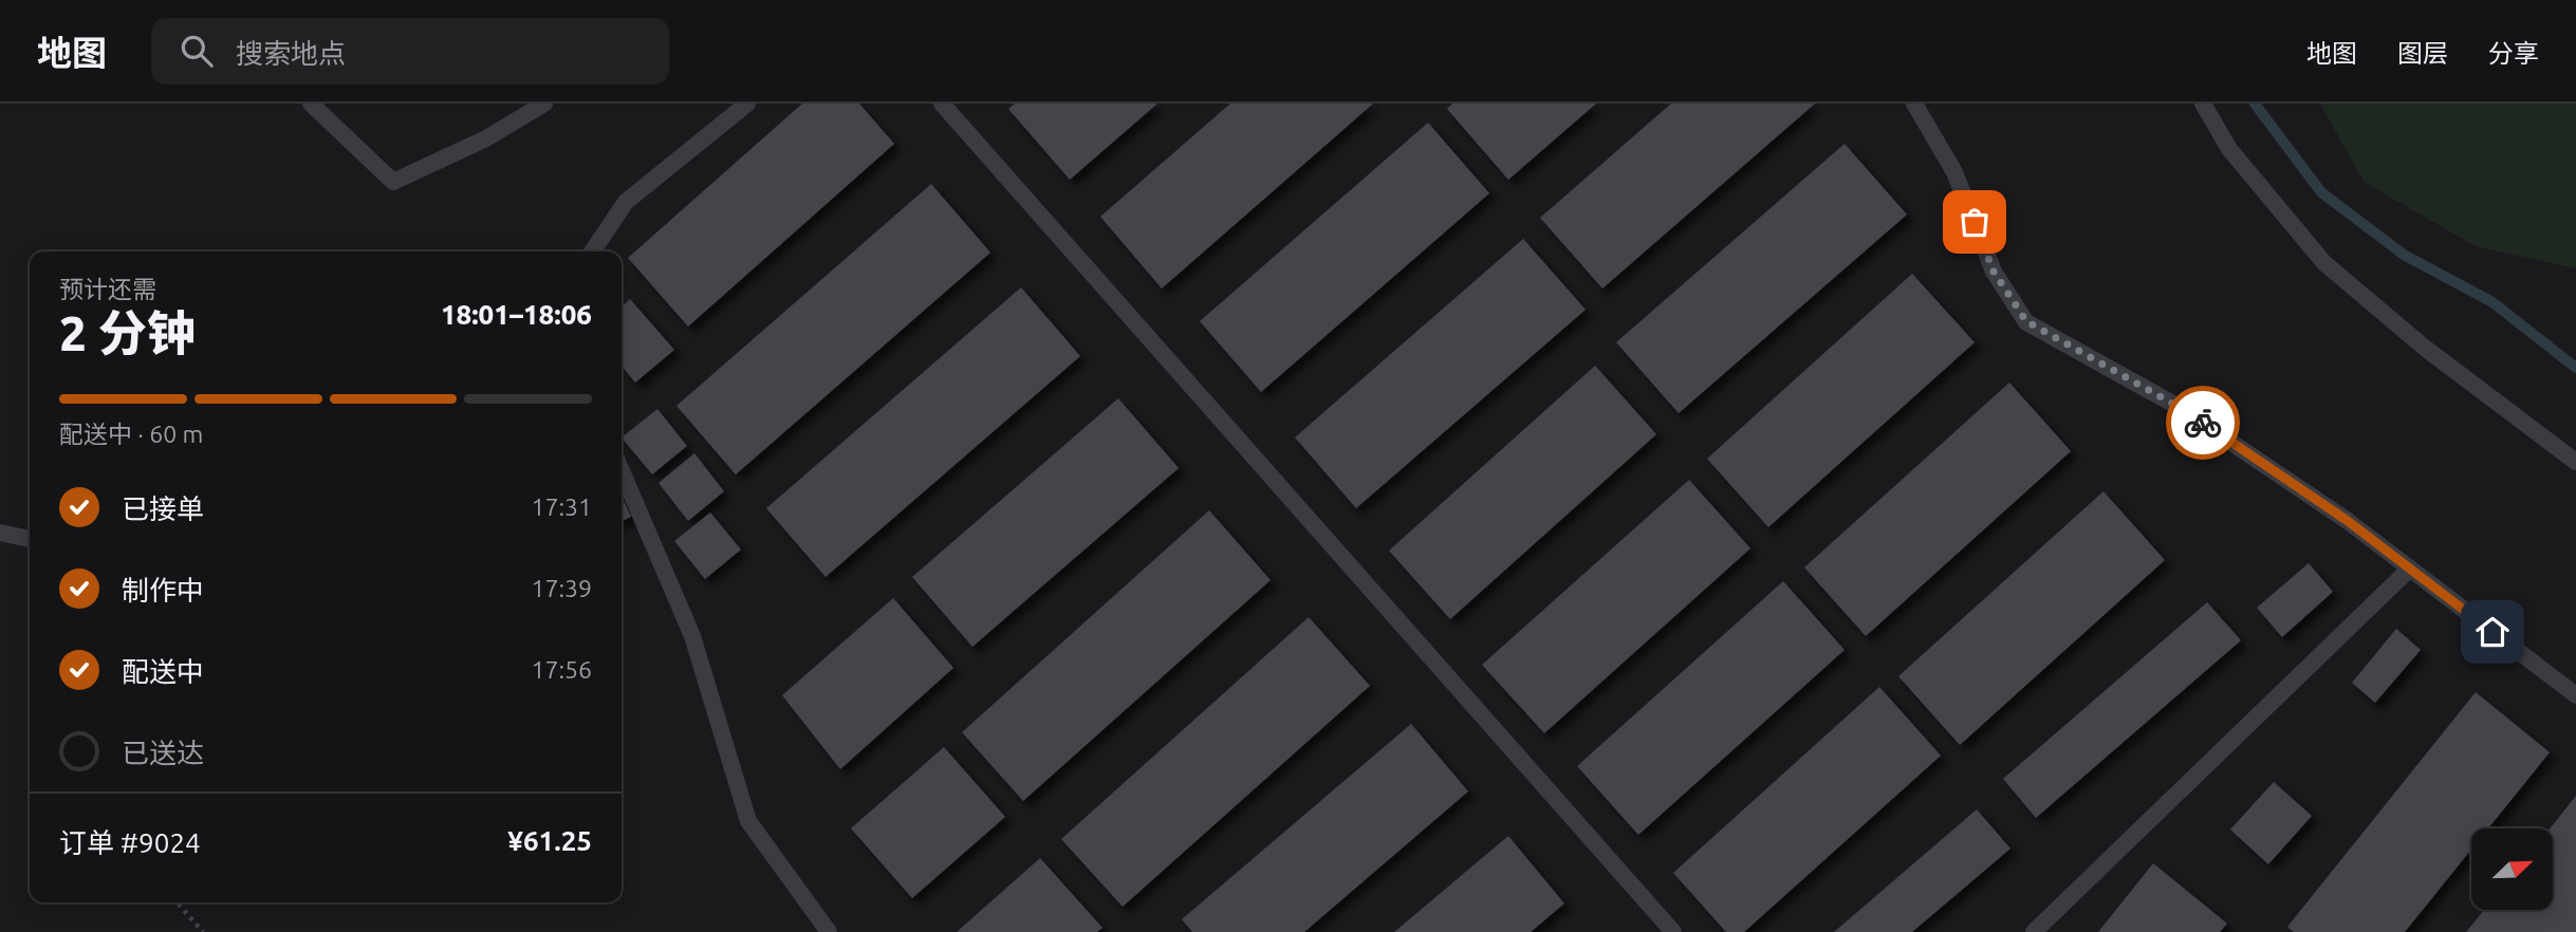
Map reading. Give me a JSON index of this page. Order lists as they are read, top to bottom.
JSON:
{
  "north": "top right",
  "page": {
    "header": "地图",
    "search": "搜索地点",
    "nav": ["地图", "图层", "分享"],
    "heading": ["2 分钟", "预计还需", "18:01–18:06"],
    "panel": ["订单 #9024", "¥61.25"],
    "bar": "配送中 · 60 m",
    "list": [
      ["已接单", "17:31"],
      ["制作中", "17:39"],
      ["配送中", "17:56"],
      "已送达"
    ]
  }
}
